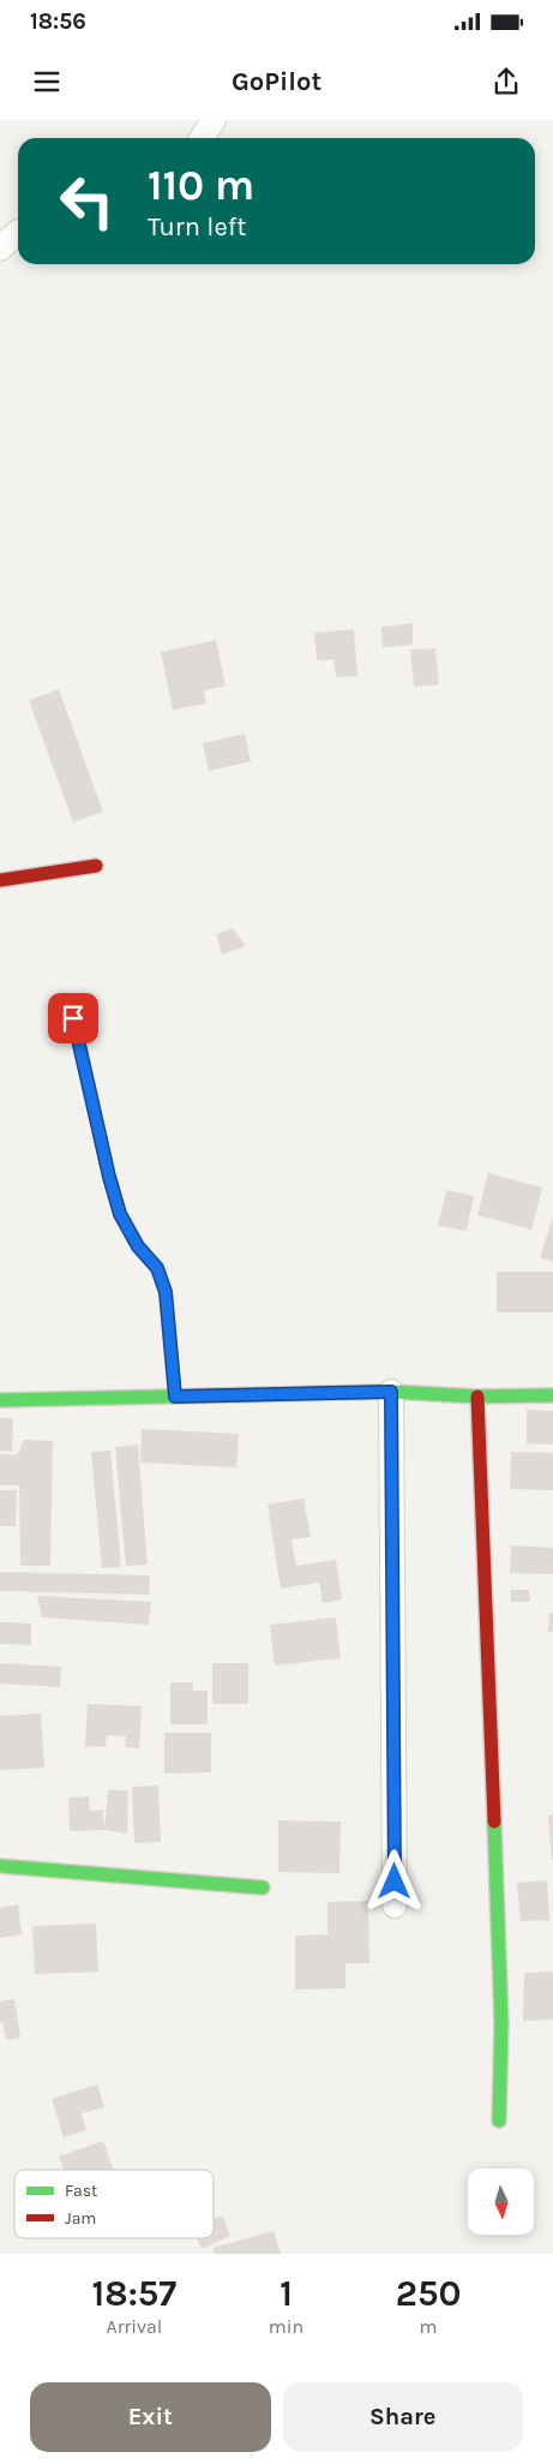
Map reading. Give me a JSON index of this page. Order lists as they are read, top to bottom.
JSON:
{
  "legend": ["Fast", "Jam"],
  "north": "bottom",
  "page": {
    "status": "18:56",
    "header": "GoPilot",
    "turn": ["110 m", "Turn left"],
    "eta": [
      "18:57",
      "Arrival",
      "1",
      "min",
      "250",
      "m"
    ],
    "buttons": ["Exit", "Share"]
  }
}
